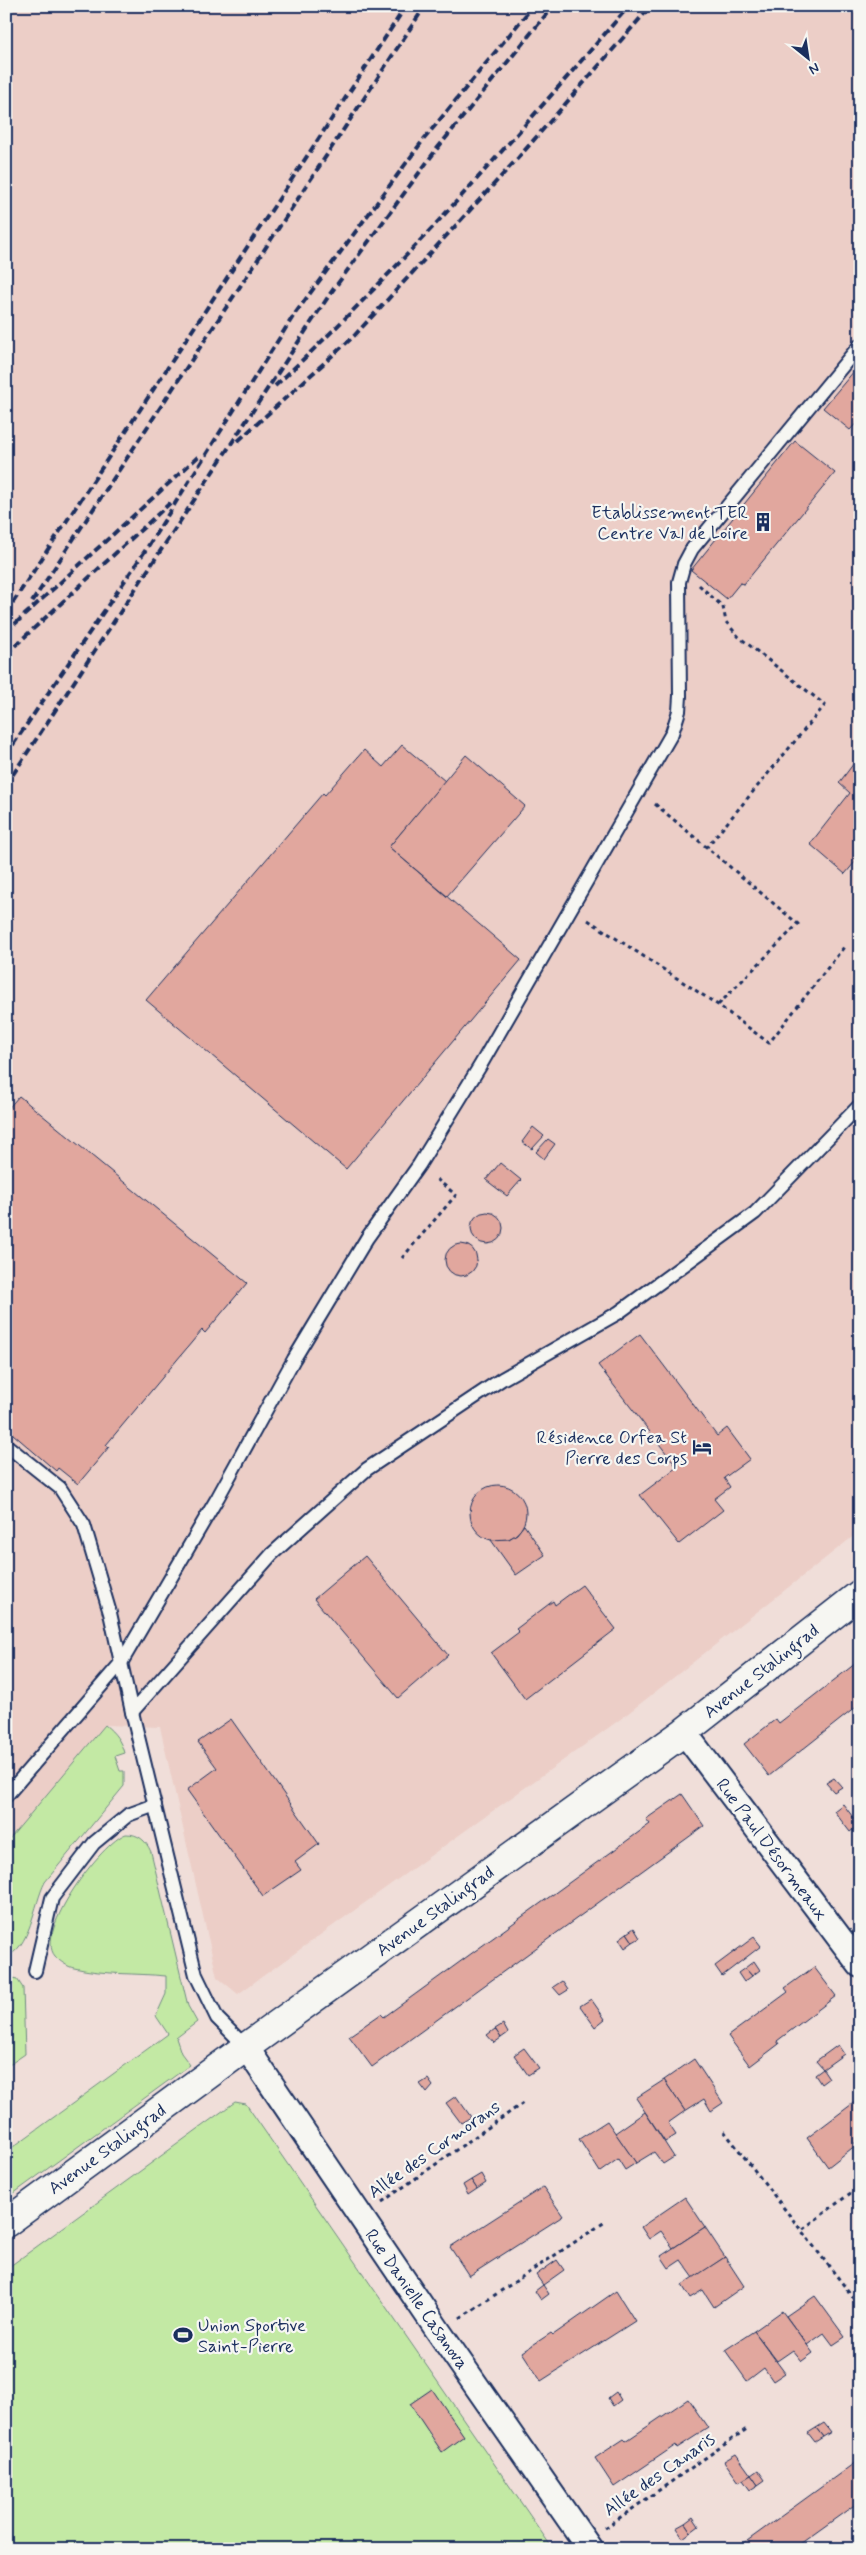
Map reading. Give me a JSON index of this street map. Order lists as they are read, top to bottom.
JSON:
{
  "streets": {
    "street": ["Avenue Stalingrad", "Rue Paul Désormeaux", "Rue Danielle Casanova"],
    "path": ["Allée des Cormorans", "Allée des Canaris"]
  },
  "crossings": [
    ["Avenue Stalingrad", "Rue Paul Désormeaux"],
    ["Avenue Stalingrad", "Rue Danielle Casanova"],
    ["Allée des Cormorans", "Rue Danielle Casanova"],
    ["Rue Danielle Casanova", "Allée des Canaris"]
  ],
  "places": {
    "building": ["Etablissement TER Centre Val de Loire"],
    "hotel": ["Résidence Orfea St Pierre des Corps"],
    "sports": ["Union Sportive Saint-Pierre"]
  },
  "north": "bottom right"
}
